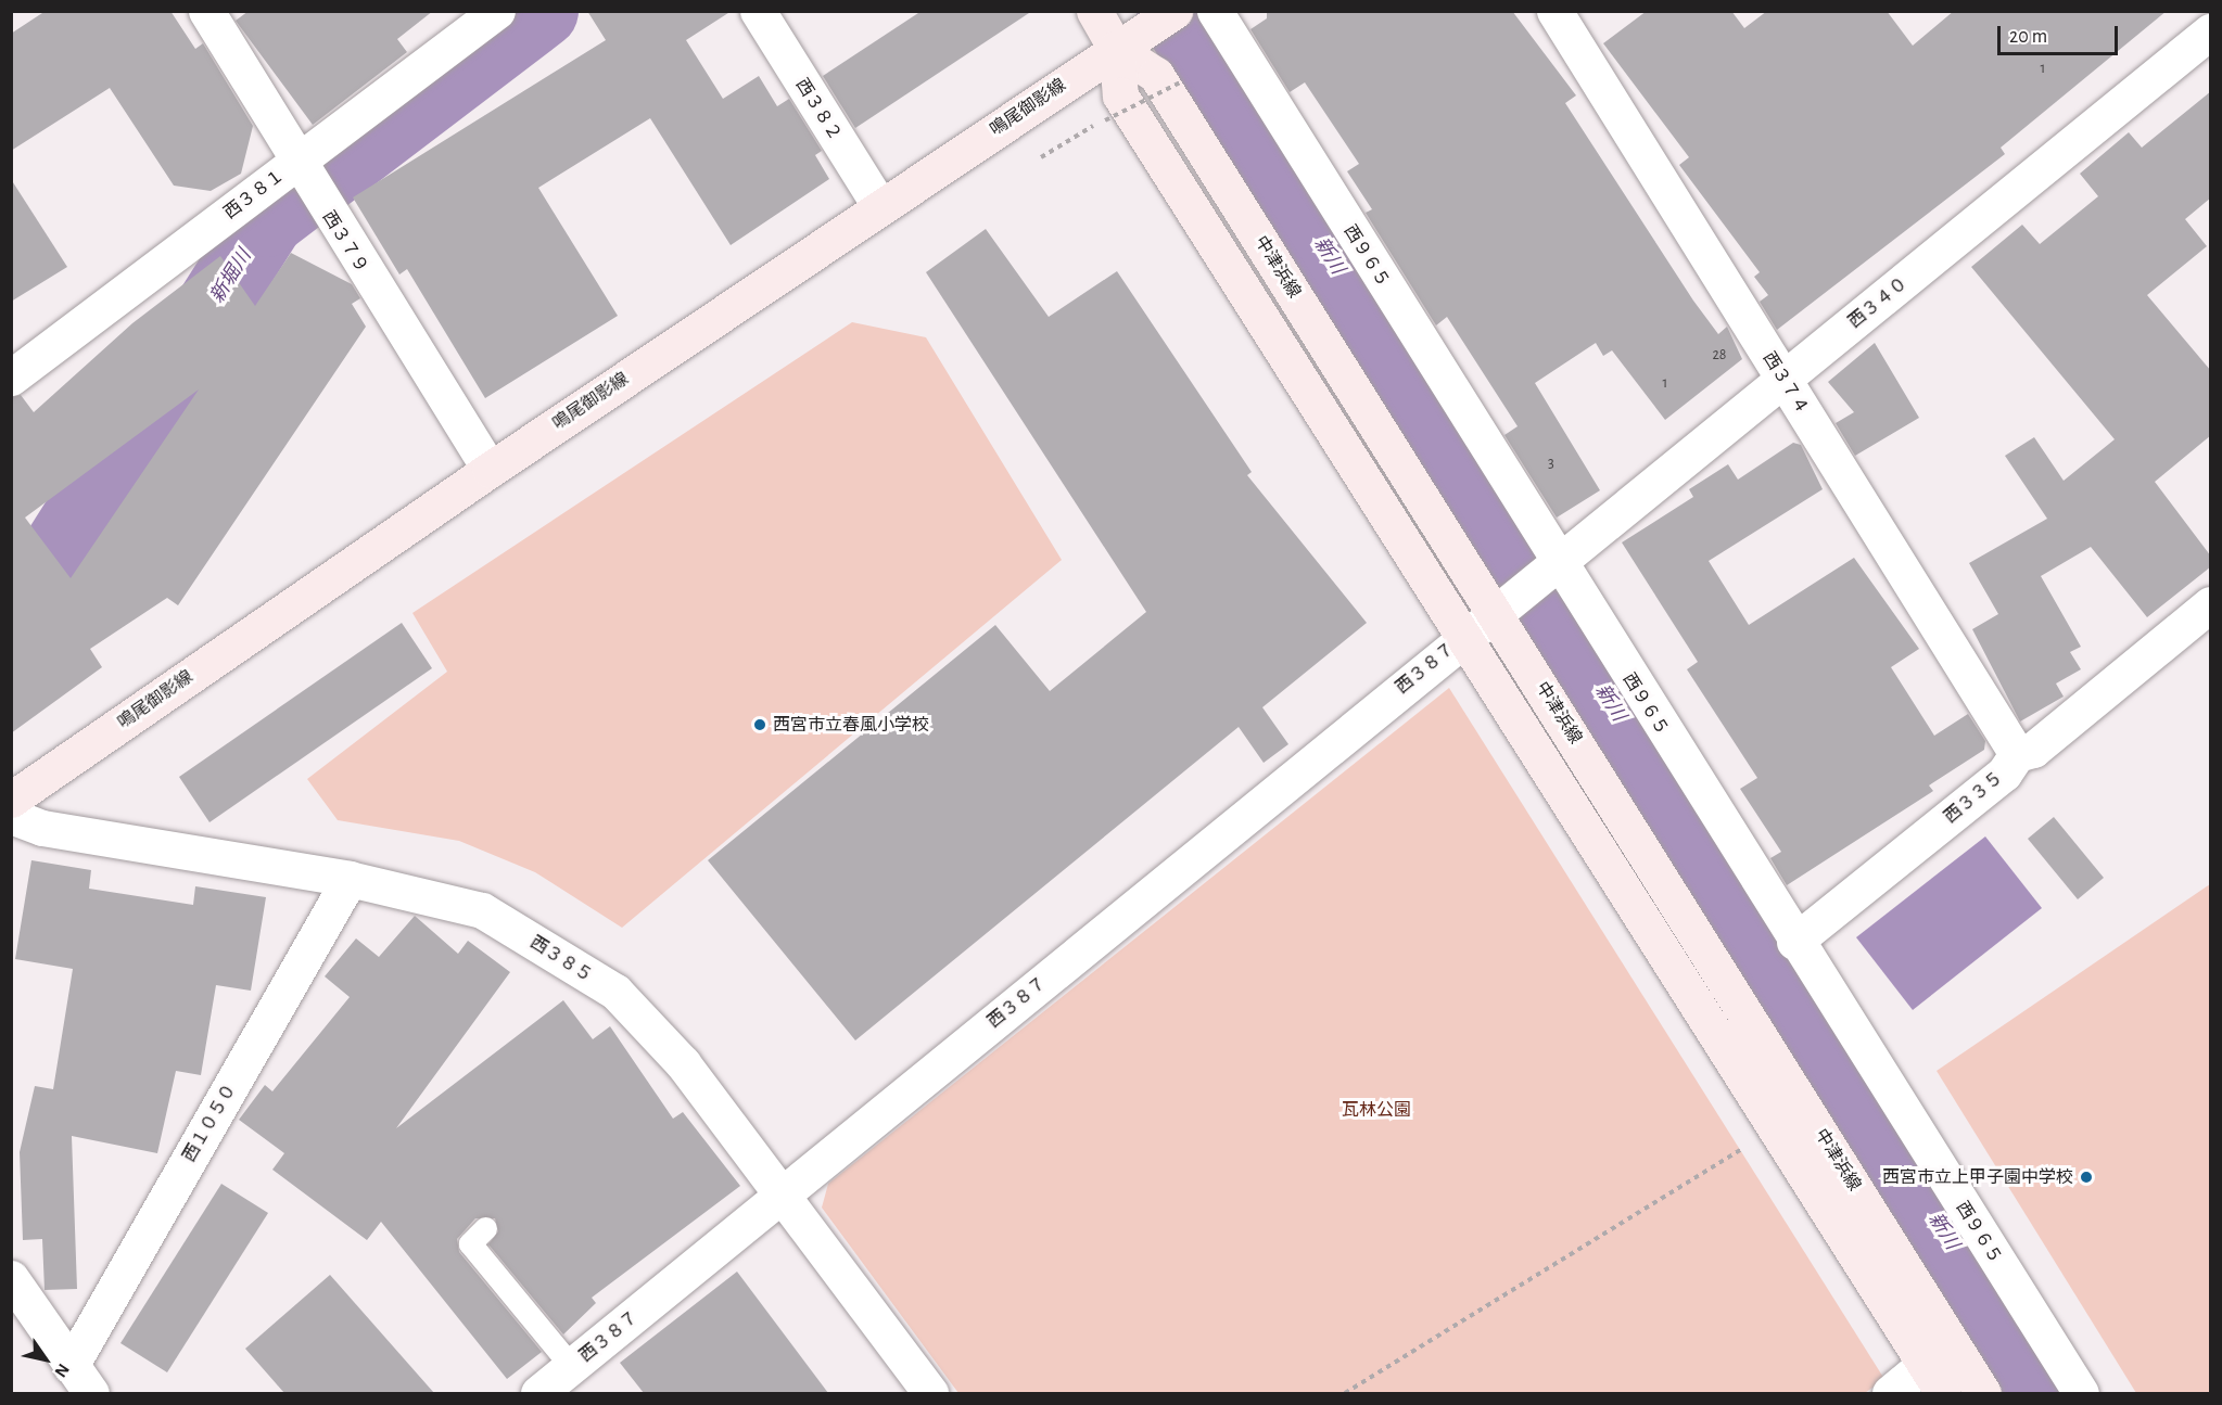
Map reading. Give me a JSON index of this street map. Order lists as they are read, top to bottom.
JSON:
{
  "streets": {
    "street": [
      "鳴尾御影線",
      "西３８２",
      "西３８１",
      "西３７９",
      "西９６５",
      "中津浜線",
      "西３４０",
      "西３７４",
      "西３８７",
      "西３３５",
      "西３８５",
      "西１０５０"
    ]
  },
  "crossings": [
    ["鳴尾御影線", "西３８２"],
    ["鳴尾御影線", "西３７９"],
    ["鳴尾御影線", "中津浜線"],
    ["西３８１", "西３７９"],
    ["西９６５", "西３４０"],
    ["西９６５", "西３８７"],
    ["西９６５", "西３３５"],
    ["中津浜線", "西３８７"],
    ["西３４０", "西３７４"],
    ["西３４０", "西３８７"],
    ["西３７４", "西３３５"],
    ["西３８７", "西３８５"],
    ["西３８５", "西１０５０"]
  ],
  "water": ["新川", "新堀川"],
  "parks": ["瓦林公園"],
  "places": ["西宮市立春風小学校", "西宮市立上甲子園中学校"],
  "house_numbers": [
    "1",
    "28",
    "1",
    "3"
  ],
  "scale_bar": "20 m",
  "north": "bottom right"
}
